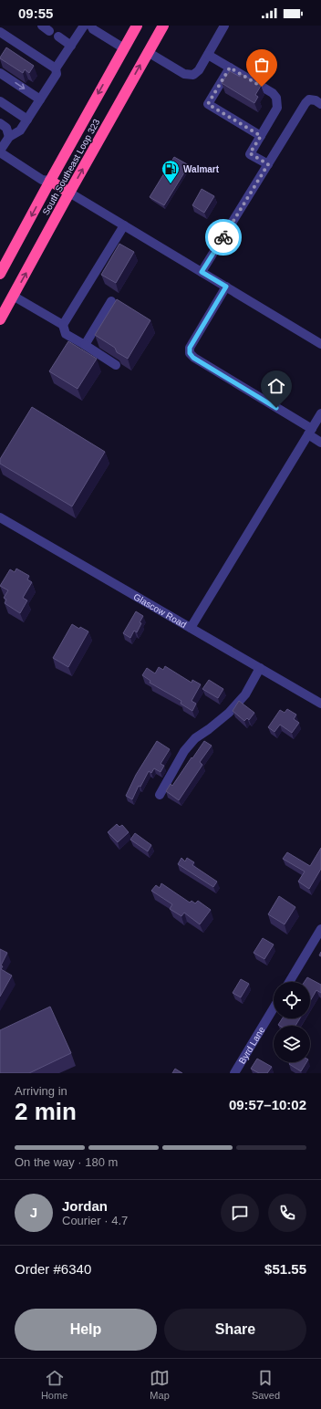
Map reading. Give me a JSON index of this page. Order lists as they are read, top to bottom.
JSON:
{
  "streets": {
    "highway": ["South Southeast Loop 323"],
    "street": ["Glascow Road", "Byrd Lane"]
  },
  "places": {
    "fuel station": ["Walmart"]
  },
  "page": {
    "status": "09:55",
    "heading": ["2 min", "Arriving in", "09:57–10:02"],
    "panel": [
      "Jordan",
      "Courier · 4.7",
      "Order #6340",
      "$51.55"
    ],
    "bar": "On the way · 180 m",
    "round": "J",
    "buttons": ["Help", "Share"],
    "tabs": ["Home", "Map", "Saved"]
  }
}
